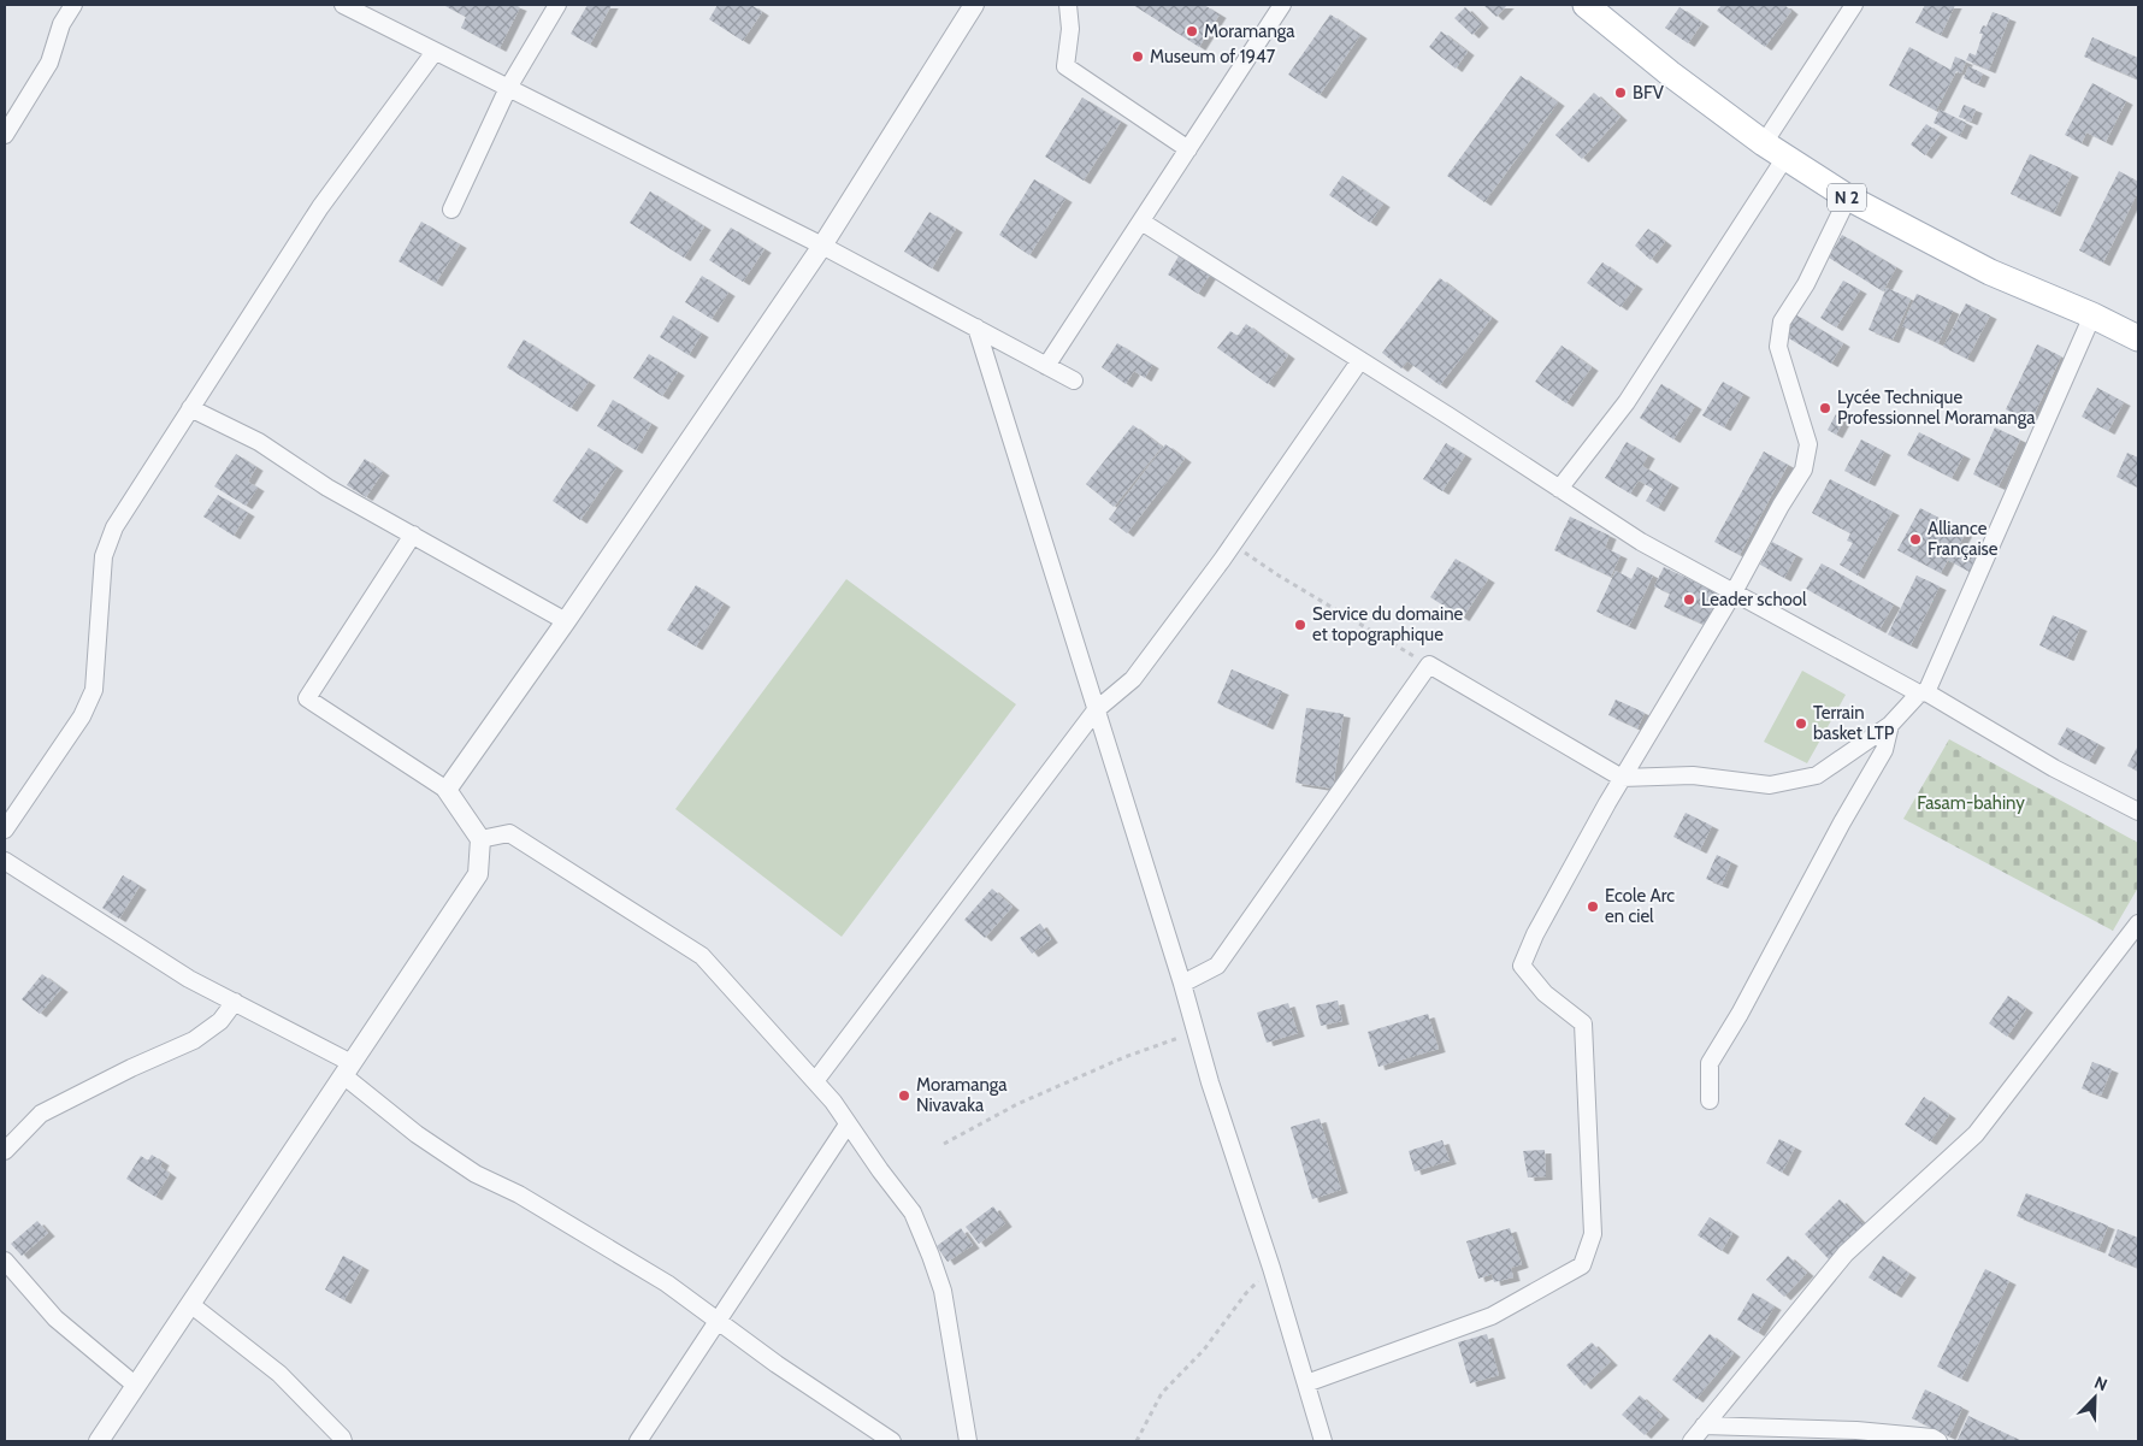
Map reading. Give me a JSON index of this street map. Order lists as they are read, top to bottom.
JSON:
{
  "streets": {
    "main road": ["N 2"]
  },
  "parks": ["Fasam-bahiny"],
  "places": [
    "Moramanga",
    "Museum of 1947",
    "BFV",
    "Lycée Technique Professionnel Moramanga",
    "Alliance Française",
    "Leader school",
    "Service du domaine et topographique",
    "Terrain basket LTP",
    "Ecole Arc en ciel",
    "Moramanga Nivavaka"
  ],
  "north": "top right"
}
